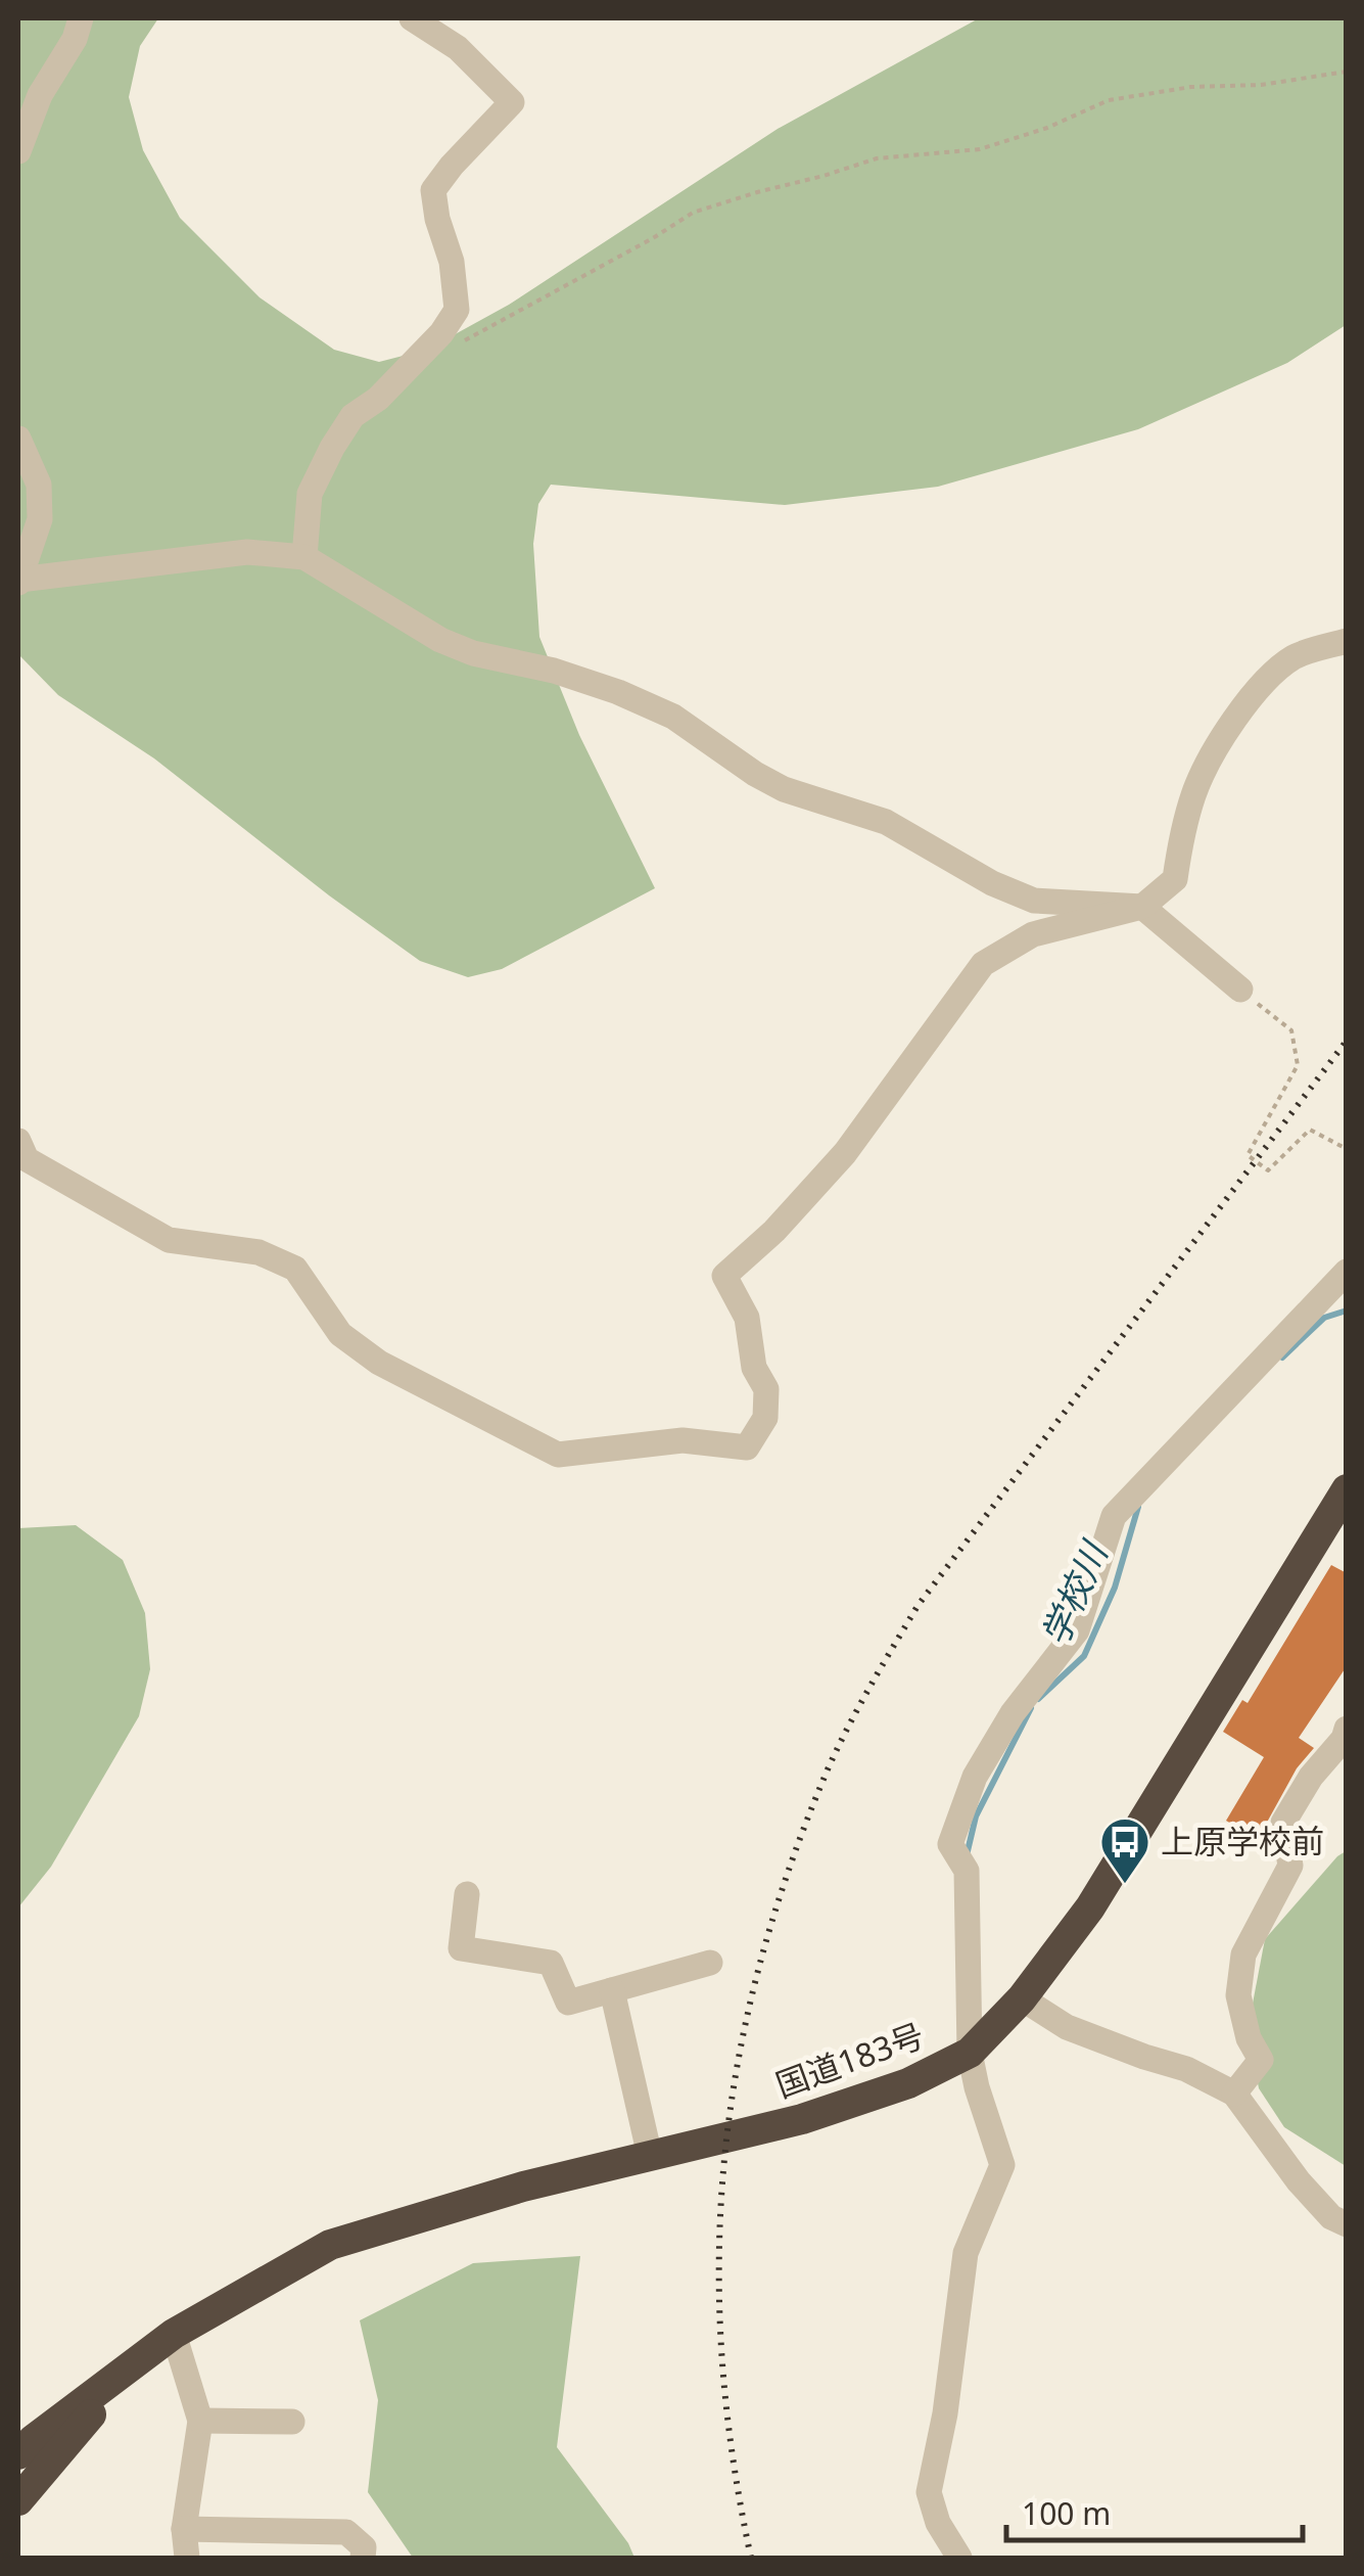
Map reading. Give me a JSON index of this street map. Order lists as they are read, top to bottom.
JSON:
{
  "streets": {
    "highway": ["国道183号"]
  },
  "water": ["学校川"],
  "places": {
    "bus stop": ["上原学校前"]
  },
  "scale_bar": "100 m"
}
